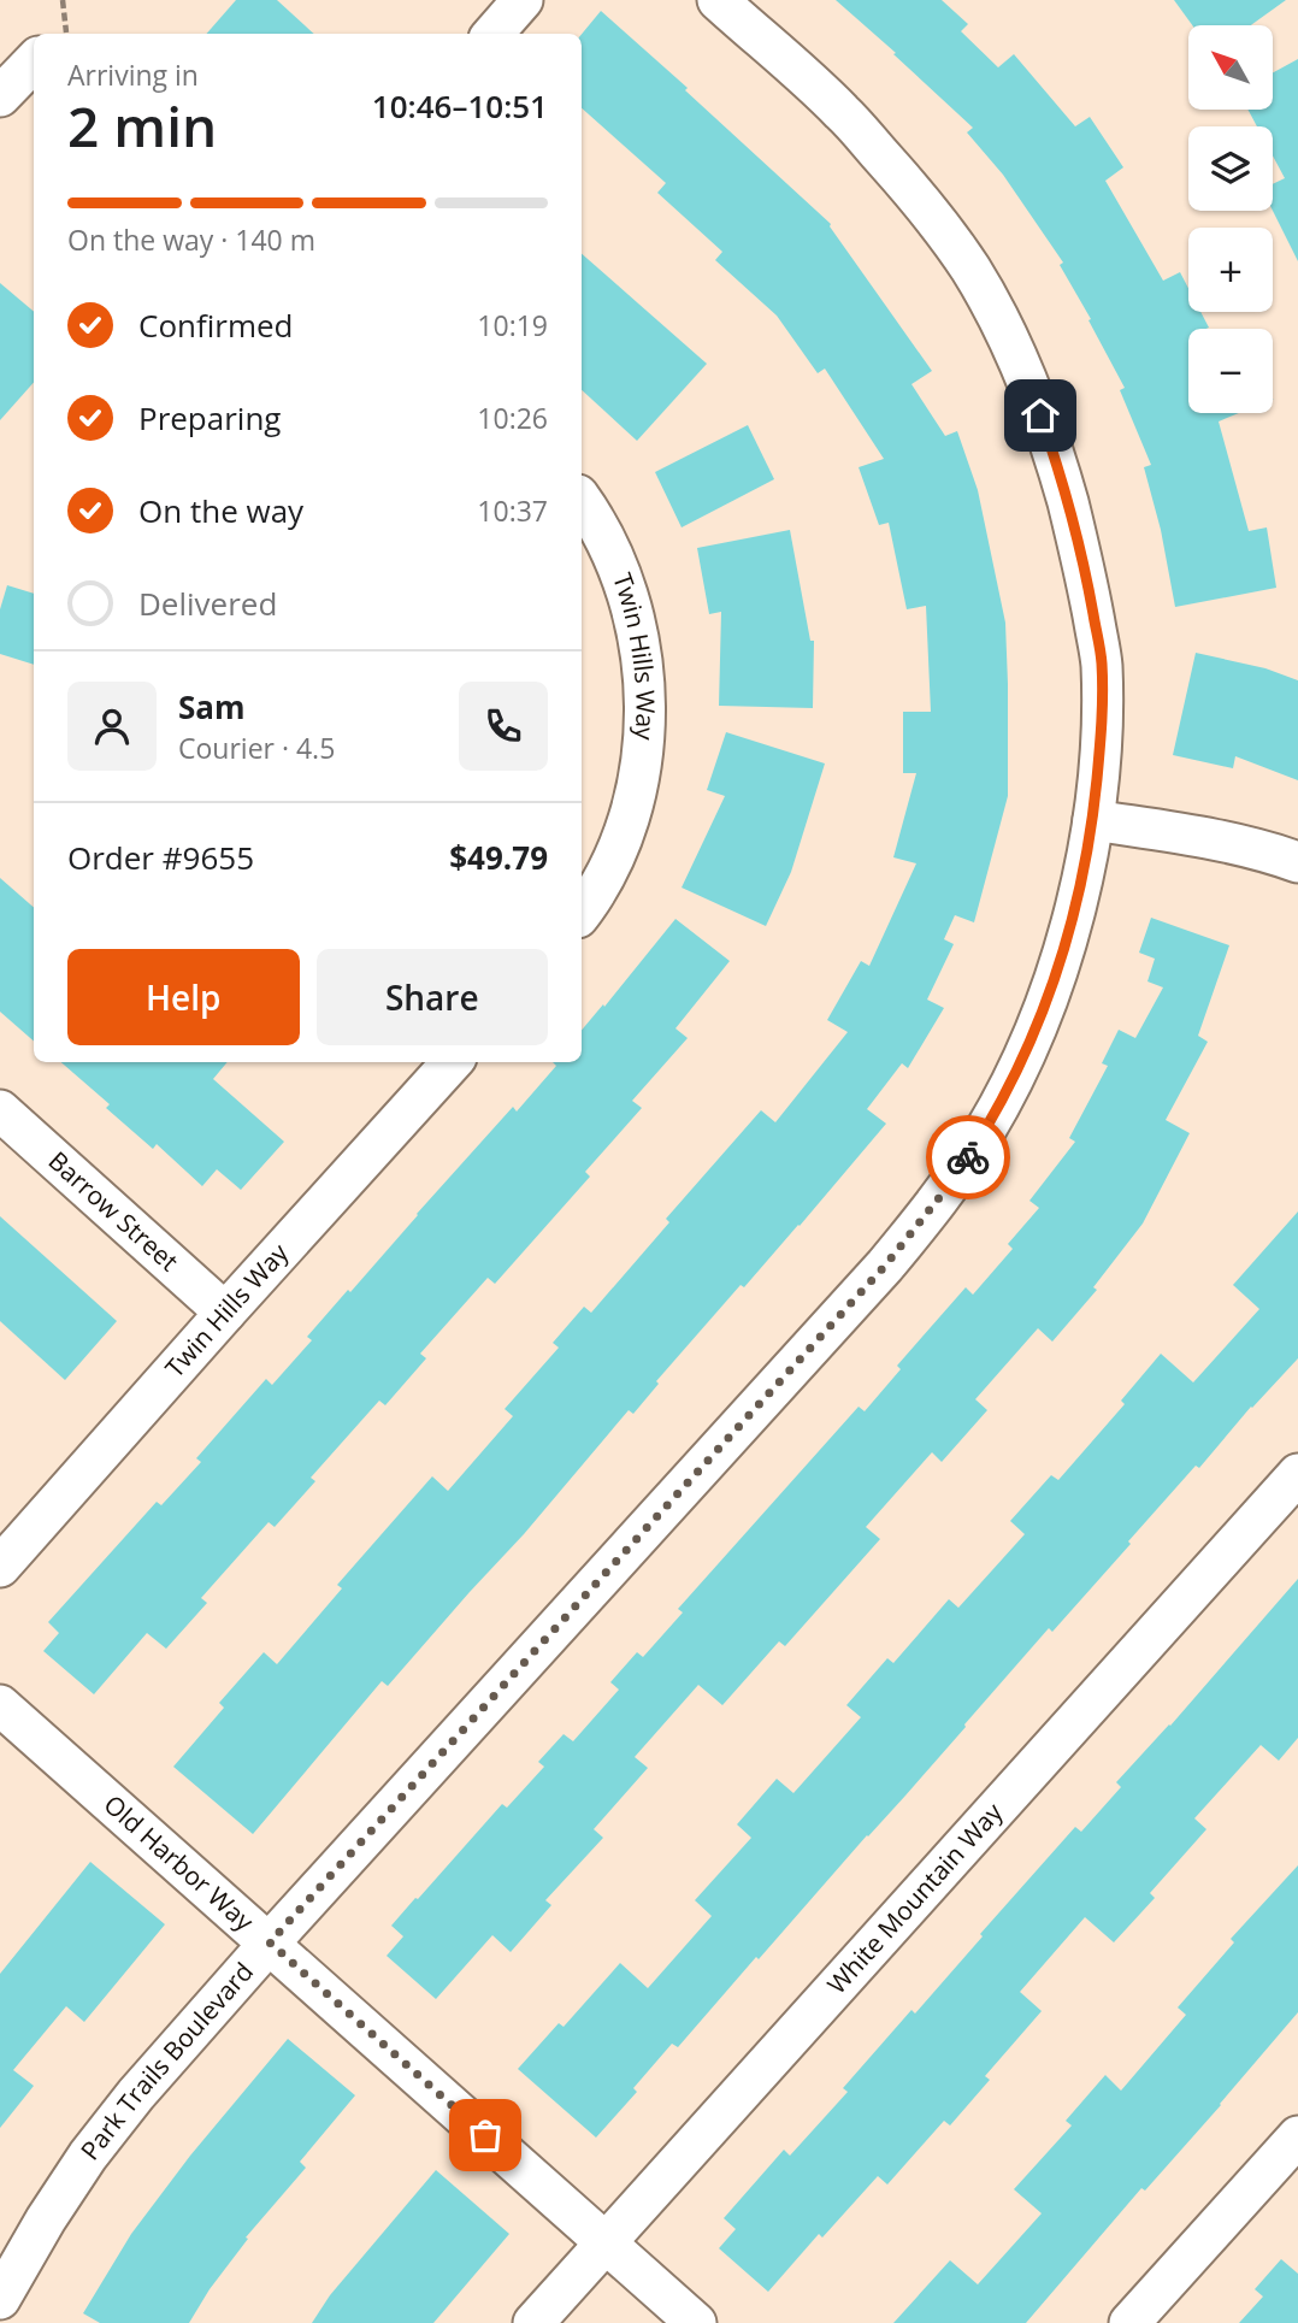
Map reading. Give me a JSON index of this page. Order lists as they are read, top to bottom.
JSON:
{
  "streets": {
    "street": [
      "Twin Hills Way",
      "Barrow Street",
      "Old Harbor Way",
      "White Mountain Way",
      "Park Trails Boulevard"
    ]
  },
  "crossings": [
    ["Twin Hills Way", "Barrow Street"],
    ["Old Harbor Way", "White Mountain Way"],
    ["Old Harbor Way", "Park Trails Boulevard"]
  ],
  "north": "top left",
  "page": {
    "map_buttons": ["+", "−"],
    "heading": ["2 min", "Arriving in", "10:46–10:51"],
    "panel": [
      "Sam",
      "Courier · 4.5",
      "Order #9655",
      "$49.79"
    ],
    "bar": "On the way · 140 m",
    "list": [
      ["Confirmed", "10:19"],
      ["Preparing", "10:26"],
      ["On the way", "10:37"],
      "Delivered"
    ],
    "buttons": ["Help", "Share"]
  }
}
